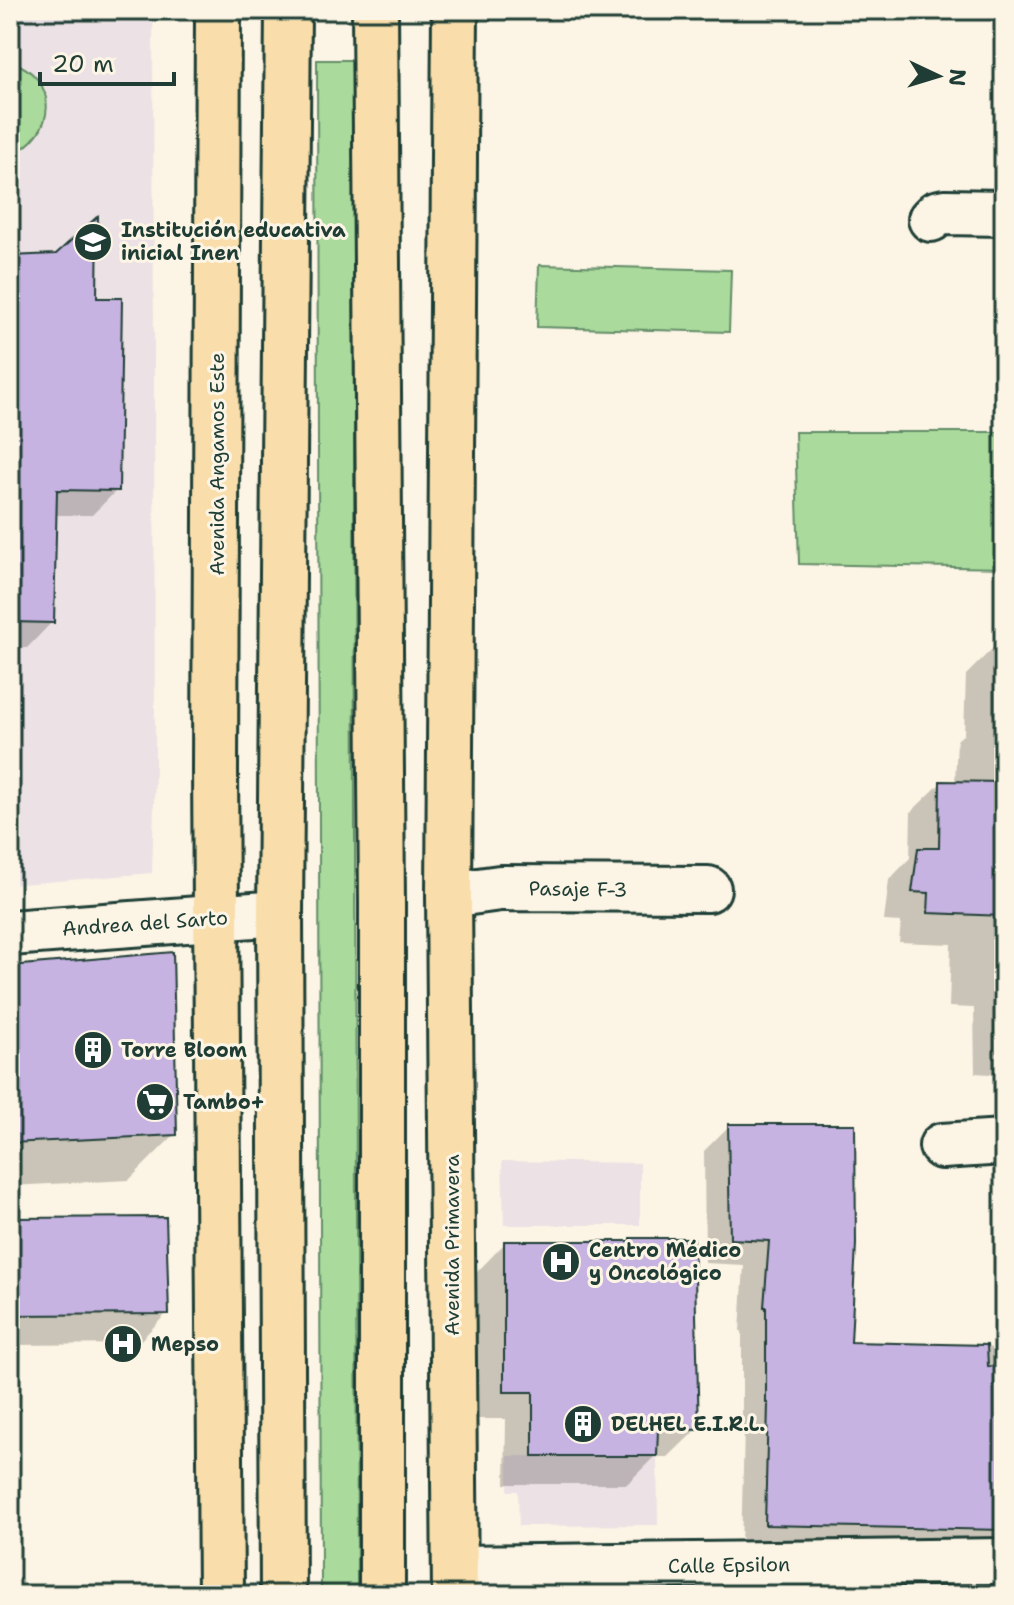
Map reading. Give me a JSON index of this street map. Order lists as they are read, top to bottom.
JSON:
{
  "streets": {
    "main road": ["Avenida Angamos Este", "Avenida Primavera"],
    "street": ["Pasaje F-3", "Andrea del Sarto", "Calle Epsilon"]
  },
  "crossings": [
    ["Avenida Angamos Este", "Andrea del Sarto"],
    ["Pasaje F-3", "Avenida Primavera"],
    ["Avenida Primavera", "Calle Epsilon"]
  ],
  "places": {
    "school or university": ["Institución educativa inicial Inen"],
    "building": ["Torre Bloom", "DELHEL E.I.R.L."],
    "supermarket": ["Tambo+"],
    "hospital": ["Centro Médico y Oncológico", "Mepso"]
  },
  "scale_bar": "20 m",
  "north": "right"
}
